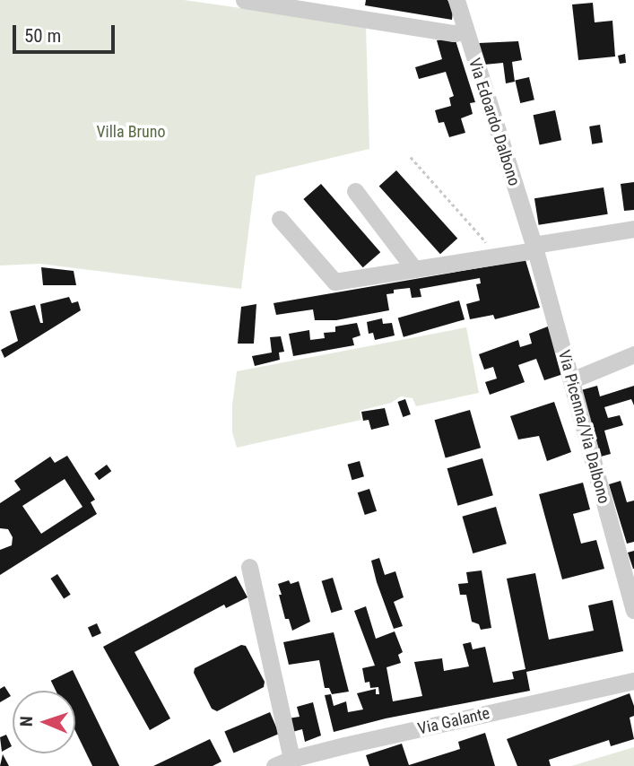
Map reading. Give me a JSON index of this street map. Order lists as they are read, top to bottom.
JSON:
{
  "streets": {
    "street": ["Via Edoardo Dalbono", "Via Picenna/Via Dalbono", "Via Galante"]
  },
  "crossings": [
    ["Via Edoardo Dalbono", "Via Picenna/Via Dalbono"]
  ],
  "parks": ["Villa Bruno"],
  "scale_bar": "50 m",
  "north": "left"
}
